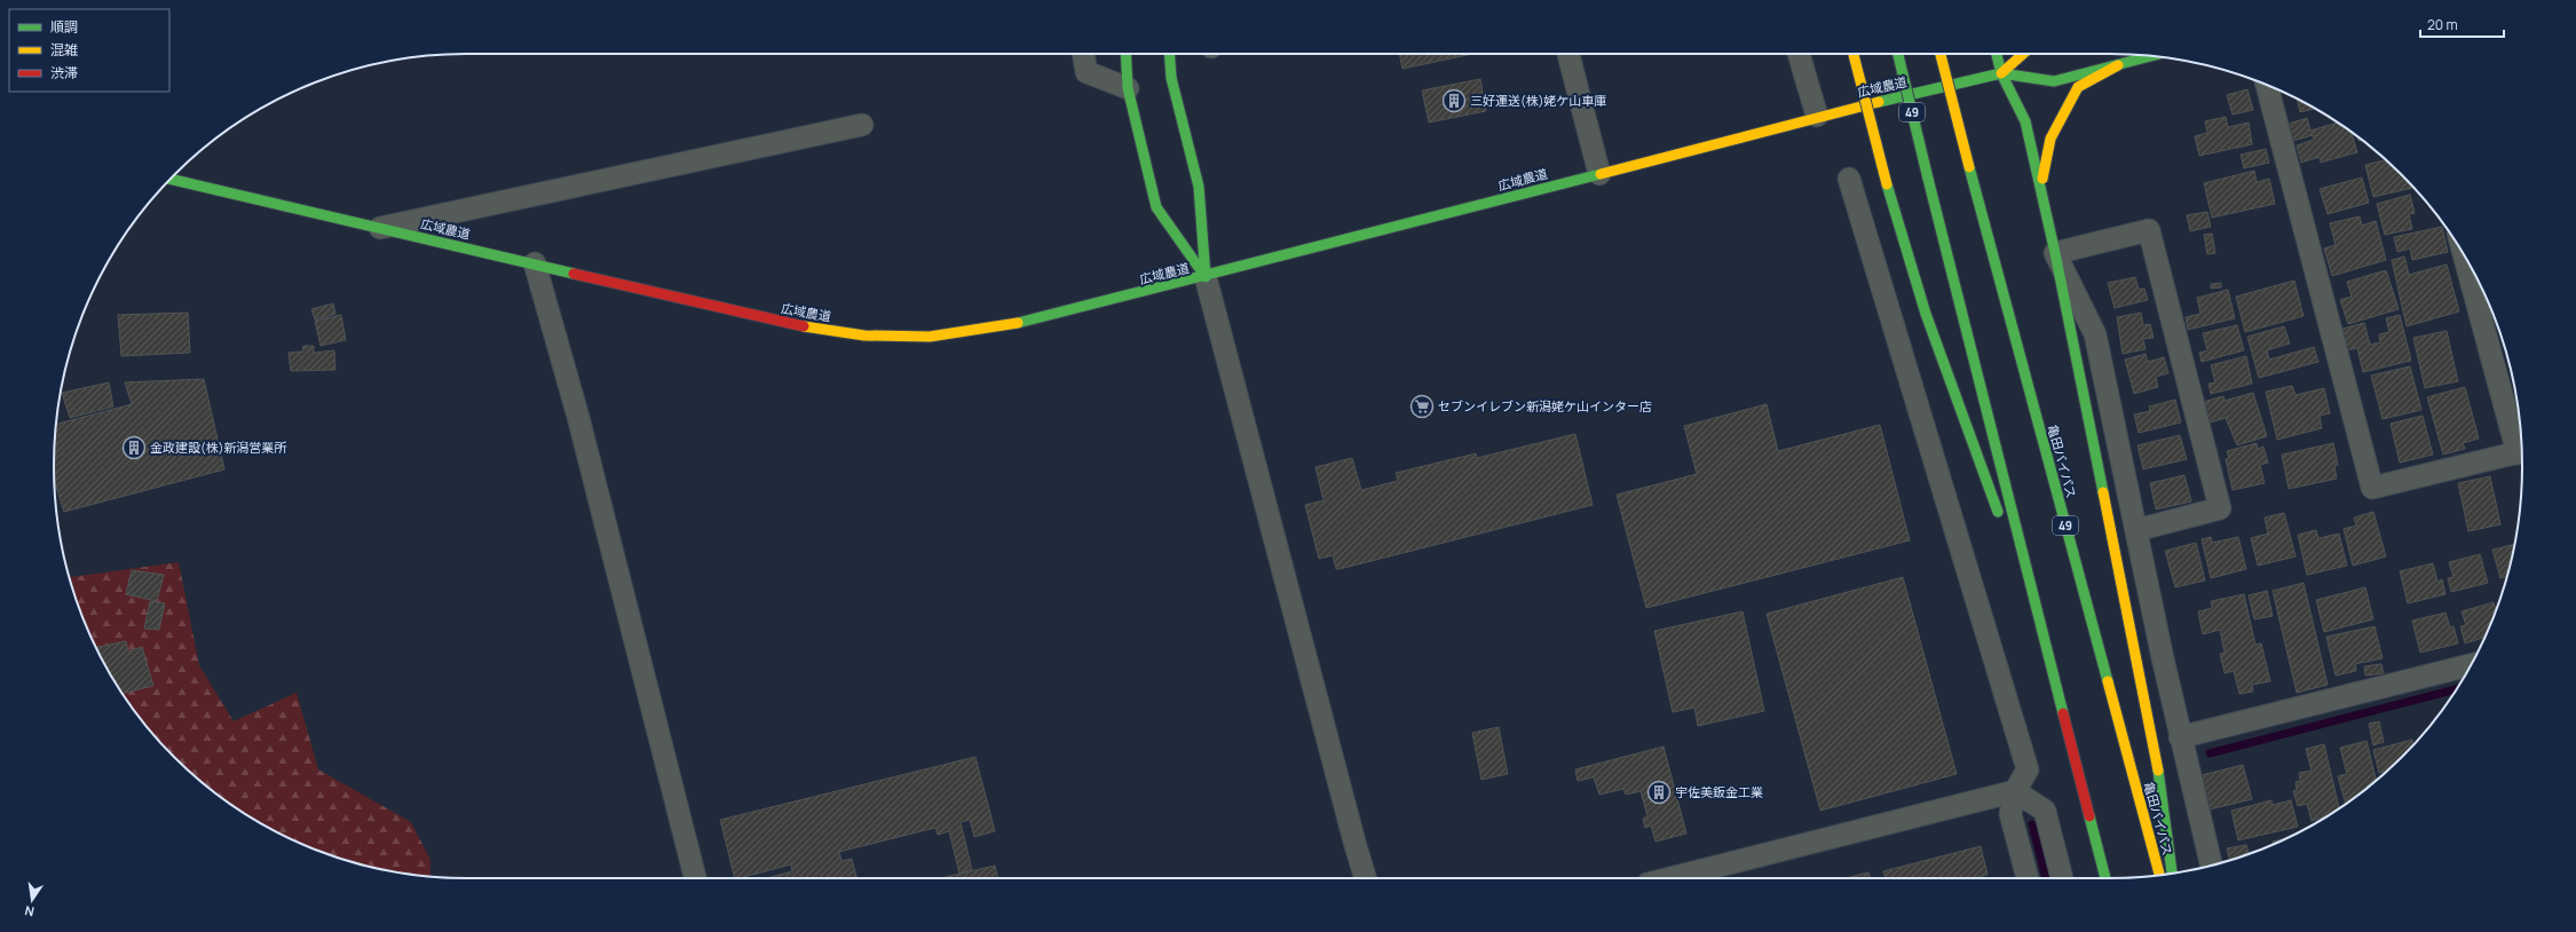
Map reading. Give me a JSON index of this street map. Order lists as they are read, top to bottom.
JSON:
{
  "streets": {
    "main road": ["広域農道", "49", "亀田バイパス"]
  },
  "places": {
    "building": ["三好運送(株)姥ケ山車庫", "金政建設(株)新潟営業所", "宇佐美鈑金工業"],
    "supermarket": ["セブンイレブン新潟姥ケ山インター店"]
  },
  "legend": ["順調", "混雑", "渋滞"],
  "scale_bar": "20 m",
  "north": "bottom"
}
